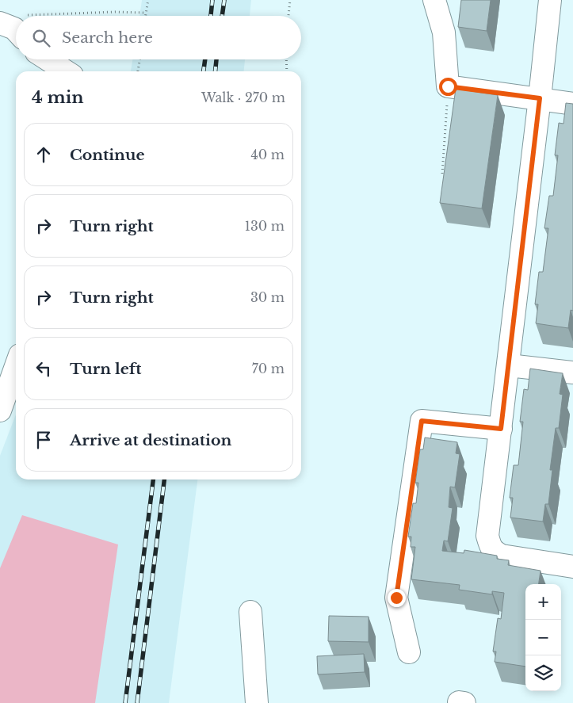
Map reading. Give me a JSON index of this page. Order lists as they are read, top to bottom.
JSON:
{
  "page": {
    "search": "Search here",
    "heading": ["4 min", "Walk · 270 m"],
    "list": [
      ["Continue", "40 m"],
      ["Turn right", "130 m"],
      ["Turn right", "30 m"],
      ["Turn left", "70 m"],
      "Arrive at destination"
    ],
    "map_buttons": ["+", "−"]
  }
}
